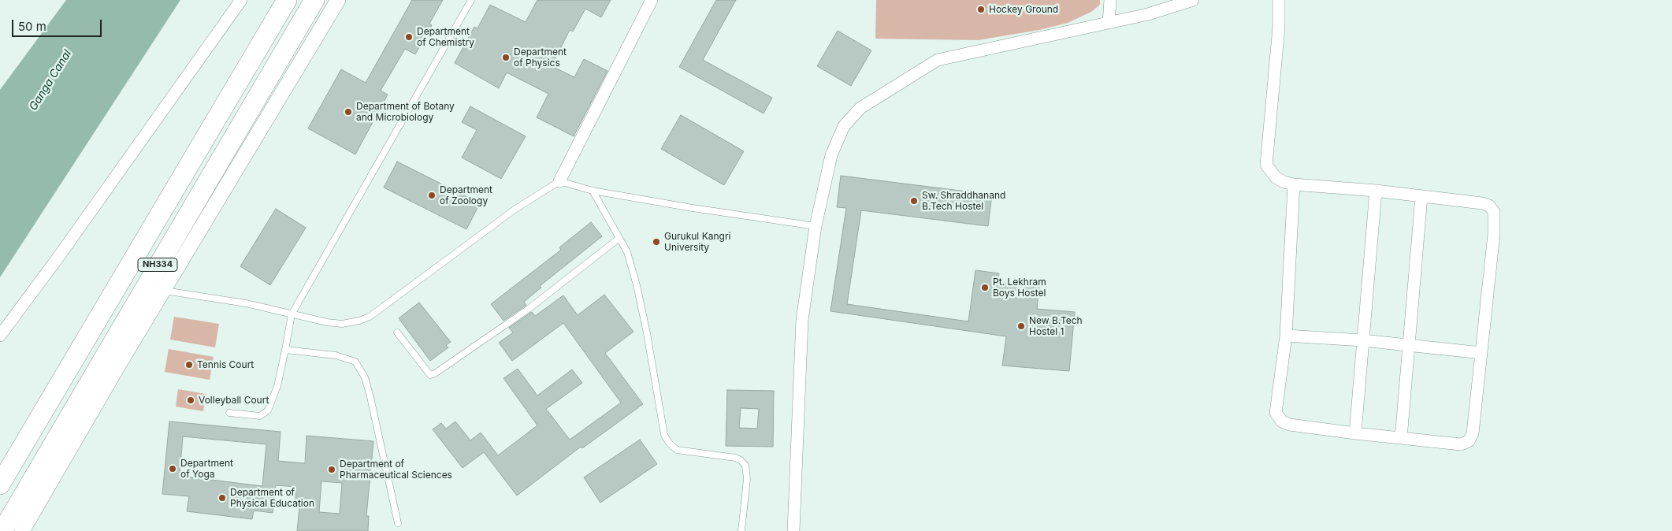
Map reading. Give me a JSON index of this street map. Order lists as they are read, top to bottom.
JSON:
{
  "streets": {
    "highway": ["NH334"]
  },
  "water": ["Ganga Canal"],
  "places": [
    "Hockey Ground",
    "Department of Chemistry",
    "Department of Physics",
    "Department of Botany and Microbiology",
    "Department of Zoology",
    "Sw. Shraddhanand B.Tech Hostel",
    "Gurukul Kangri University",
    "Pt. Lekhram Boys Hostel",
    "New B.Tech Hostel 1",
    "Tennis Court",
    "Volleyball Court",
    "Department of Yoga",
    "Department of Pharmaceutical Sciences",
    "Department of Physical Education"
  ],
  "scale_bar": "50 m"
}
